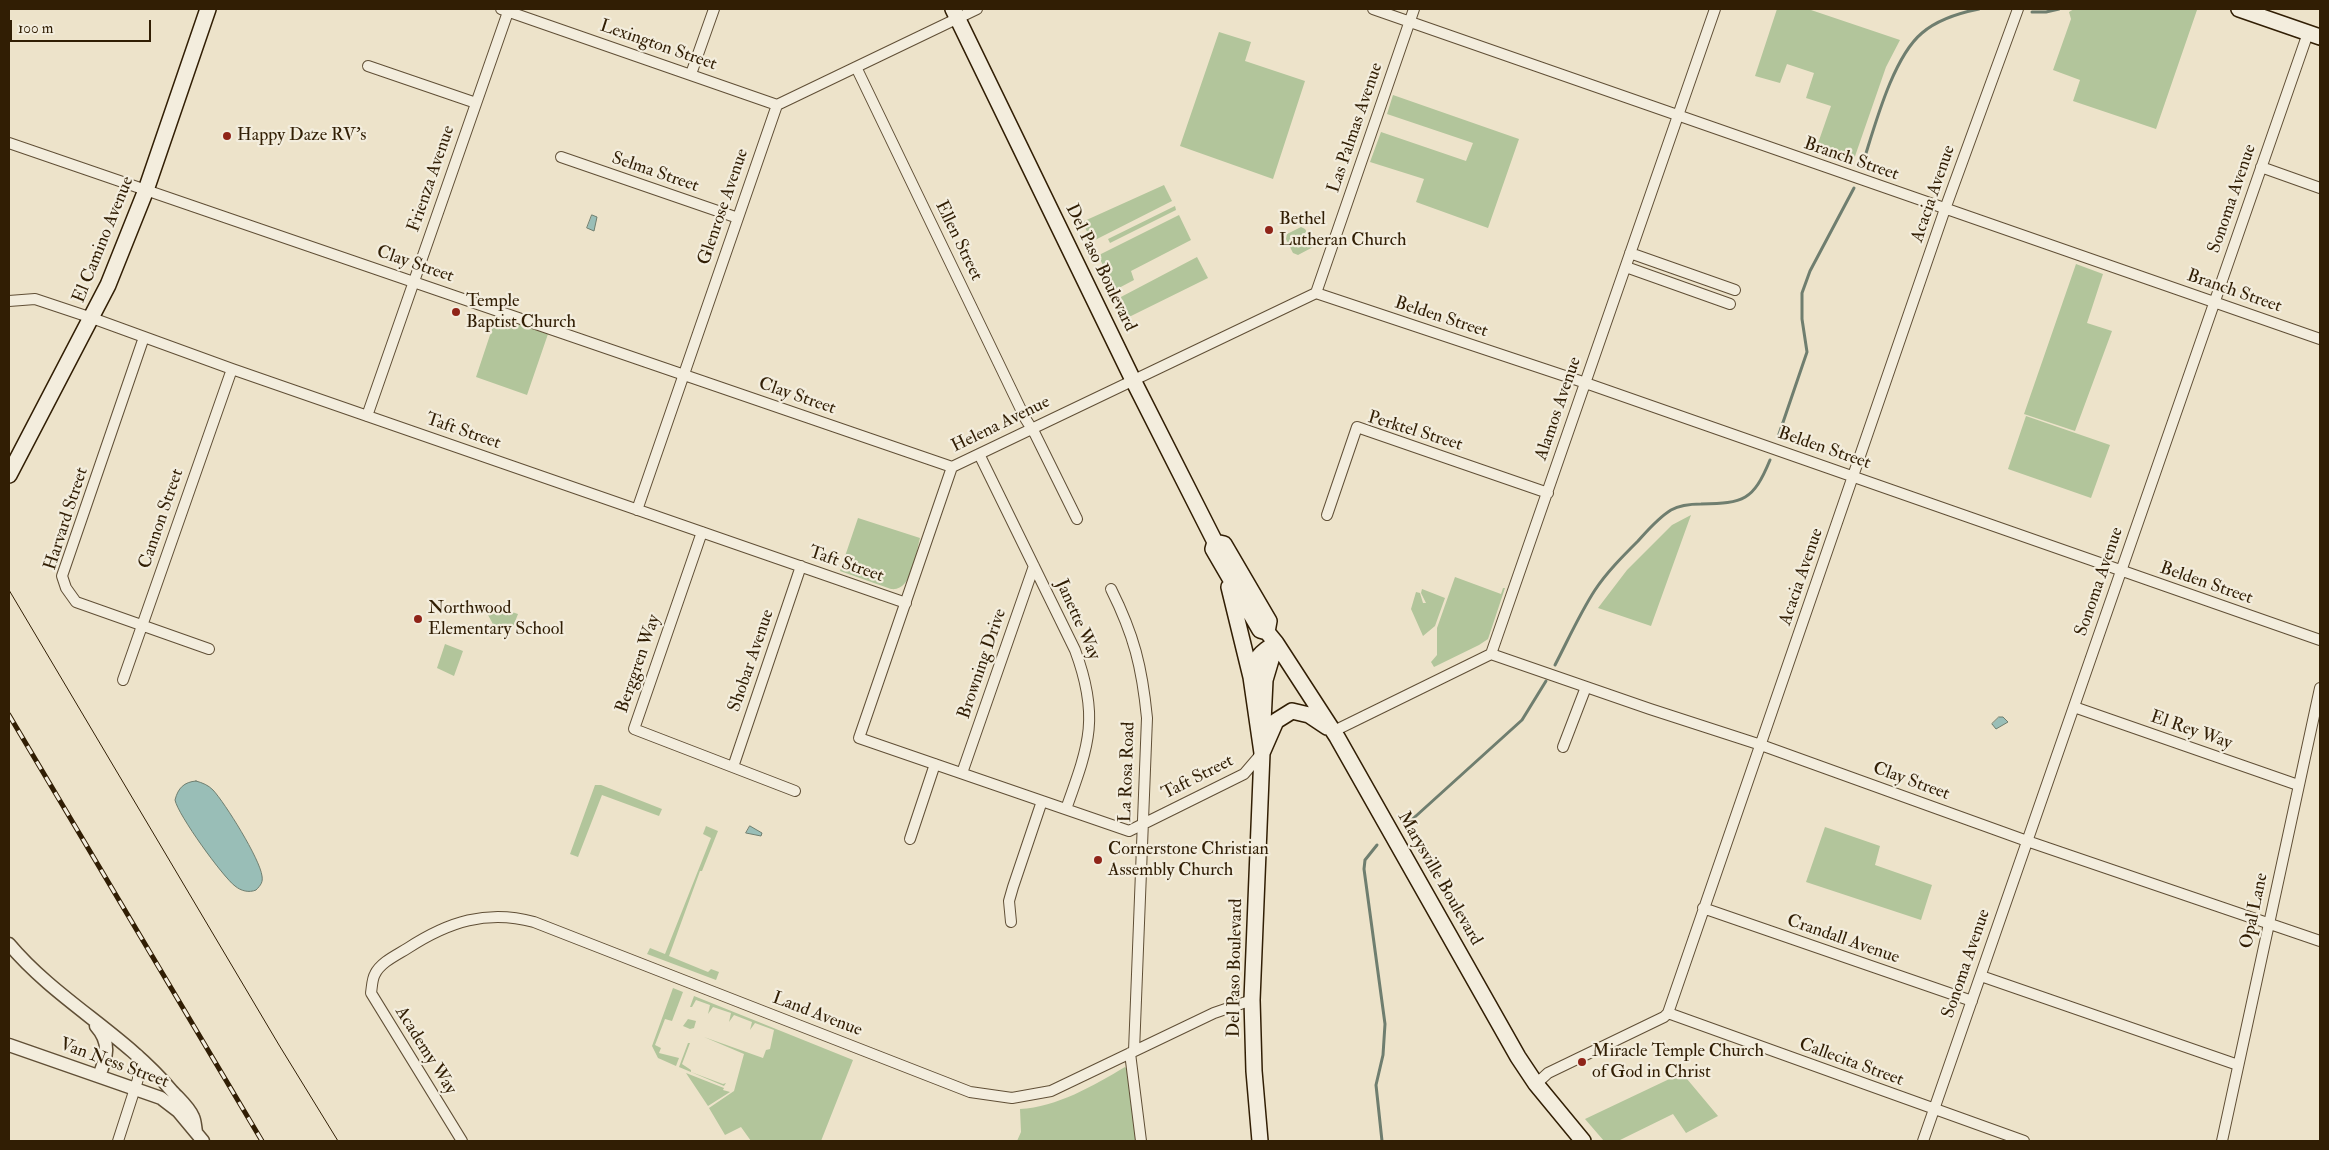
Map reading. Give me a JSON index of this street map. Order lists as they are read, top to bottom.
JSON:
{
  "streets": {
    "main road": ["El Camino Avenue", "Del Paso Boulevard", "Marysville Boulevard"],
    "street": [
      "Lexington Street",
      "Las Palmas Avenue",
      "Branch Street",
      "Selma Street",
      "Frienza Avenue",
      "Acacia Avenue",
      "Sonoma Avenue",
      "Glenrose Avenue",
      "Ellen Street",
      "Clay Street",
      "Belden Street",
      "Alamos Avenue",
      "Helena Avenue",
      "Taft Street",
      "Perktel Street",
      "Harvard Street",
      "Cannon Street",
      "Janette Way",
      "Shobar Avenue",
      "Berggren Way",
      "Browning Drive",
      "El Rey Way",
      "La Rosa Road",
      "Opal Lane",
      "Crandall Avenue",
      "Land Avenue",
      "Academy Way",
      "Callecita Street",
      "Van Ness Street"
    ]
  },
  "crossings": [
    ["Lexington Street", "Frienza Avenue"],
    ["Lexington Street", "Glenrose Avenue"],
    ["Las Palmas Avenue", "Branch Street"],
    ["Las Palmas Avenue", "Belden Street"],
    ["Branch Street", "Acacia Avenue"],
    ["Branch Street", "Sonoma Avenue"],
    ["Branch Street", "Alamos Avenue"],
    ["Selma Street", "Glenrose Avenue"],
    ["Frienza Avenue", "Clay Street"],
    ["Frienza Avenue", "Taft Street"],
    ["Acacia Avenue", "Clay Street"],
    ["Acacia Avenue", "Belden Street"],
    ["Acacia Avenue", "Crandall Avenue"],
    ["Acacia Avenue", "Callecita Street"],
    ["Sonoma Avenue", "Clay Street"],
    ["Sonoma Avenue", "Belden Street"],
    ["Sonoma Avenue", "El Rey Way"],
    ["Sonoma Avenue", "Crandall Avenue"],
    ["Sonoma Avenue", "Callecita Street"],
    ["Glenrose Avenue", "Clay Street"],
    ["Glenrose Avenue", "Taft Street"],
    ["El Camino Avenue", "Clay Street"],
    ["El Camino Avenue", "Taft Street"],
    ["Ellen Street", "Helena Avenue"],
    ["Clay Street", "Alamos Avenue"],
    ["Clay Street", "Helena Avenue"],
    ["Clay Street", "Opal Lane"],
    ["Del Paso Boulevard", "Helena Avenue"],
    ["Del Paso Boulevard", "Taft Street"],
    ["Del Paso Boulevard", "Marysville Boulevard"],
    ["Del Paso Boulevard", "Land Avenue"],
    ["Belden Street", "Alamos Avenue"],
    ["Alamos Avenue", "Perktel Street"],
    ["Helena Avenue", "Taft Street"],
    ["Helena Avenue", "Janette Way"],
    ["Taft Street", "Harvard Street"],
    ["Taft Street", "Cannon Street"],
    ["Taft Street", "Janette Way"],
    ["Taft Street", "Shobar Avenue"],
    ["Taft Street", "Berggren Way"],
    ["Taft Street", "Browning Drive"],
    ["Taft Street", "La Rosa Road"],
    ["Harvard Street", "Cannon Street"],
    ["Janette Way", "Browning Drive"],
    ["Shobar Avenue", "Berggren Way"],
    ["El Rey Way", "Opal Lane"],
    ["La Rosa Road", "Land Avenue"],
    ["Land Avenue", "Academy Way"]
  ],
  "places": [
    "Happy Daze RV's",
    "Bethel Lutheran Church",
    "Temple Baptist Church",
    "Northwood Elementary School",
    "Cornerstone Christian Assembly Church",
    "Miracle Temple Church of God in Christ"
  ],
  "scale_bar": "100 m"
}
